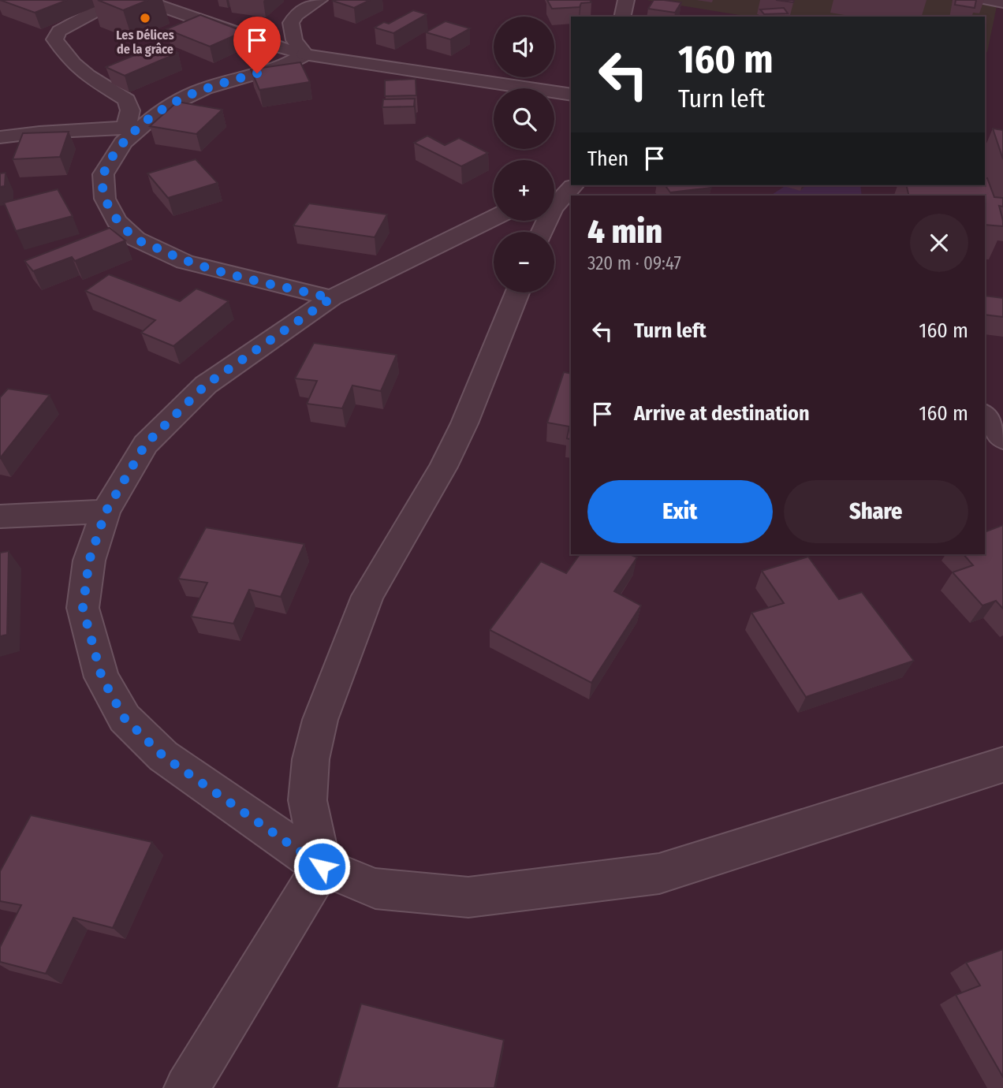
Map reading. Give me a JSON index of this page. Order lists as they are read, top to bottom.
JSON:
{
  "places": ["Les Délices de la grâce"],
  "page": {
    "map_buttons": ["+", "−"],
    "turn": ["160 m", "Turn left"],
    "then": "Then",
    "heading": ["4 min", "320 m · 09:47"],
    "list": [
      {
        "name": "Turn left",
        "value": "160 m"
      },
      {
        "name": "Arrive at destination",
        "value": "160 m"
      }
    ],
    "buttons": ["Exit", "Share"]
  }
}
